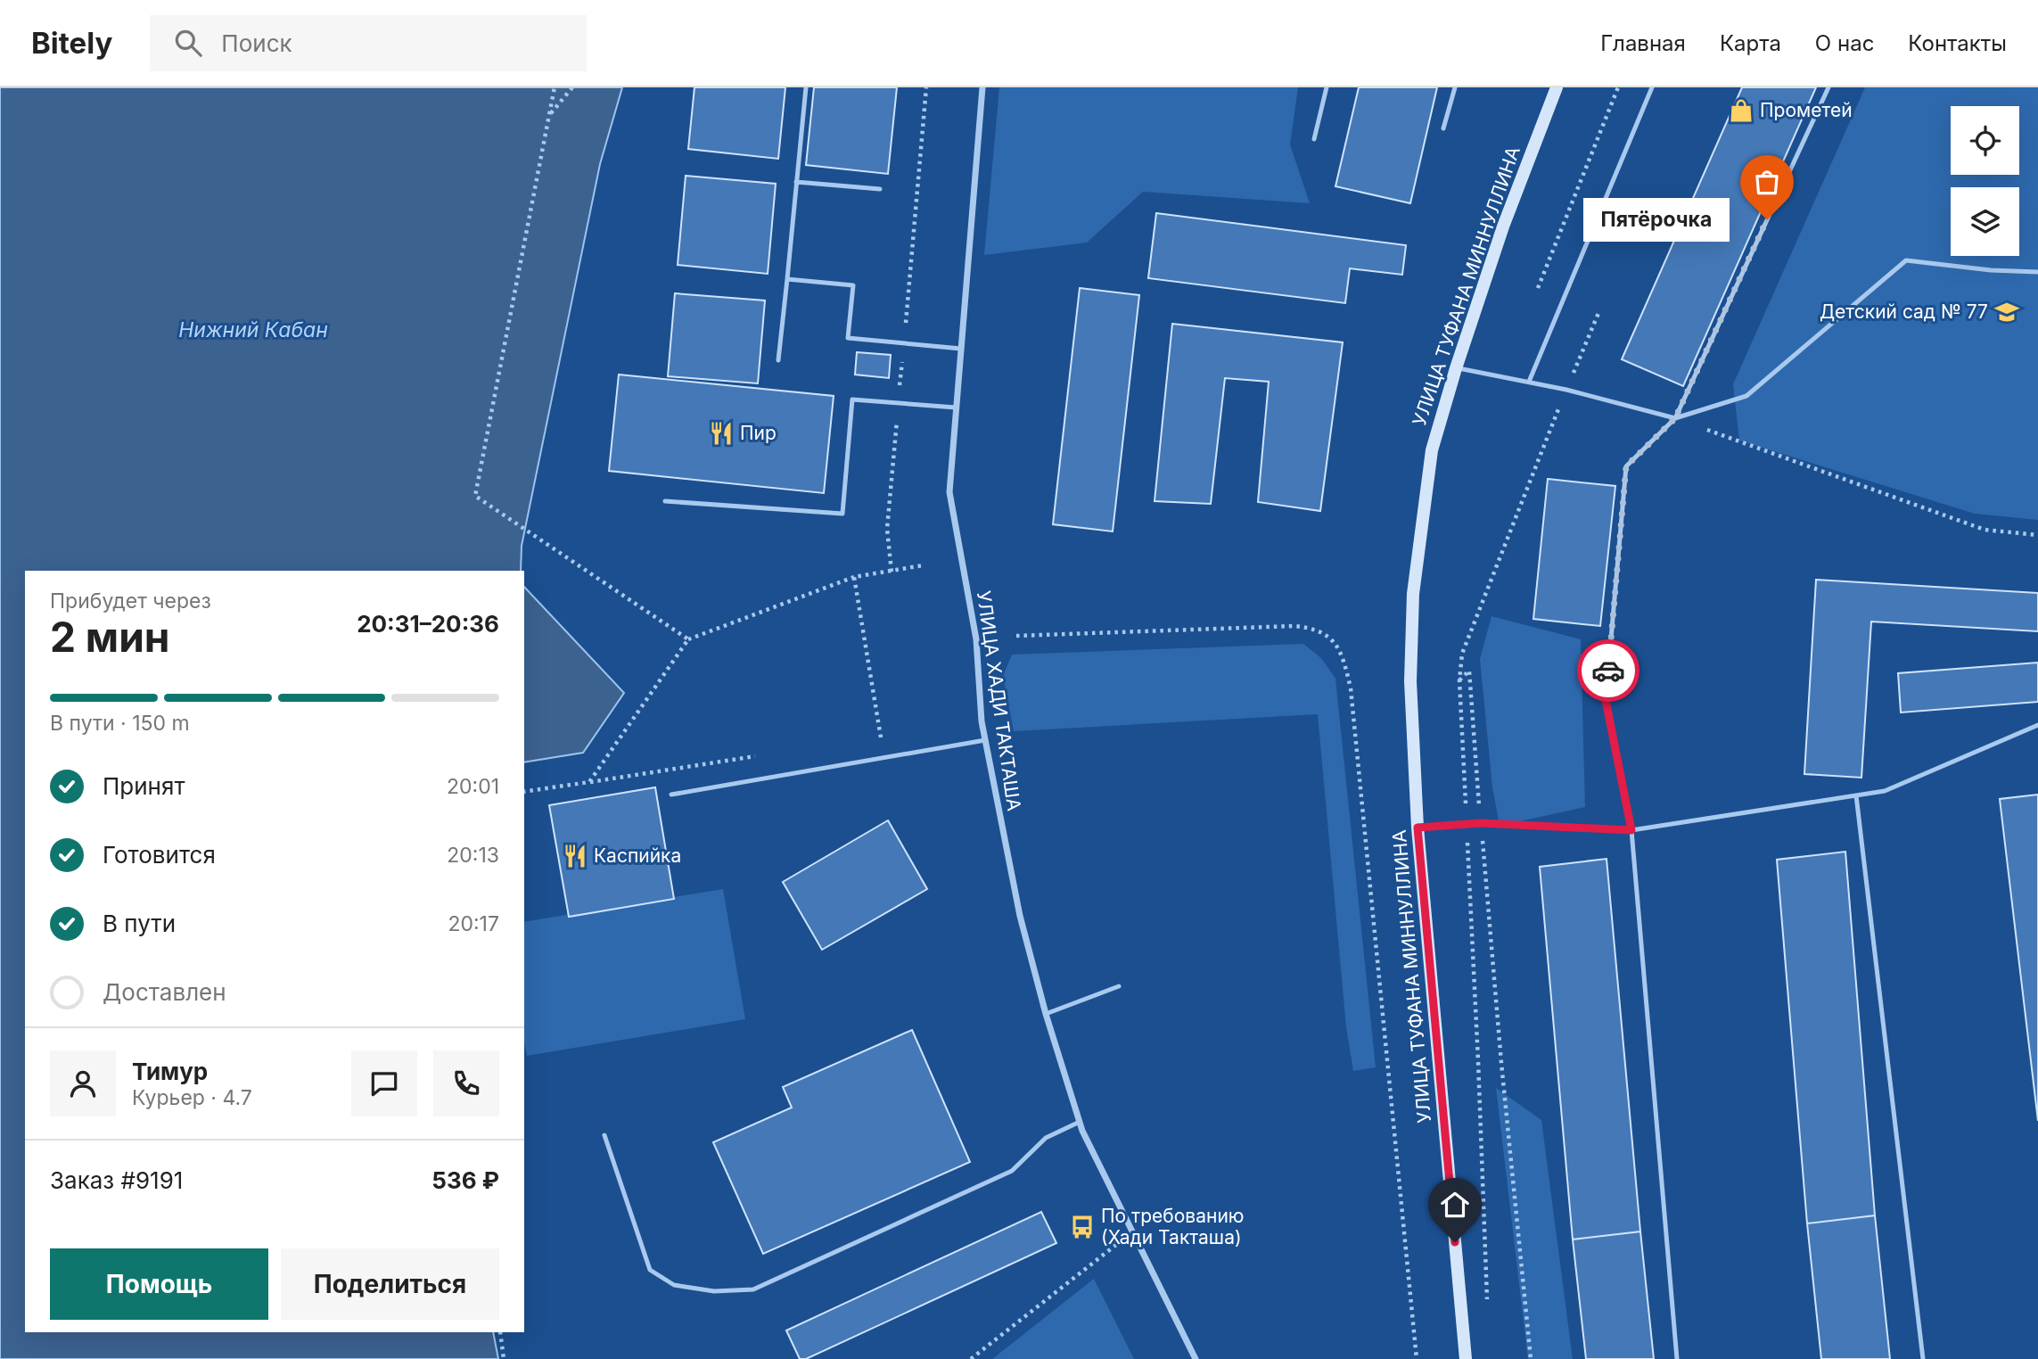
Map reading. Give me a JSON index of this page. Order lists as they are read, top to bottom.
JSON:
{
  "streets": {
    "main road": ["УЛИЦА ТУФАНА МИННУЛЛИНА"],
    "street": ["УЛИЦА ХАДИ ТАКТАША"]
  },
  "water": ["Нижний Кабан"],
  "places": {
    "shop": ["Прометей"],
    "other": ["Пятёрочка"],
    "school or university": ["Детский сад № 77"],
    "restaurant": ["Пир", "Каспийка"],
    "bus stop": ["По требованию (Хади Такташа)"]
  },
  "page": {
    "header": "Bitely",
    "search": "Поиск",
    "nav": [
      "Главная",
      "Карта",
      "О нас",
      "Контакты"
    ],
    "bubble": "Пятёрочка",
    "heading": ["2 мин", "Прибудет через", "20:31–20:36"],
    "panel": [
      "Тимур",
      "Курьер · 4.7",
      "Заказ #9191",
      "536 ₽"
    ],
    "bar": "В пути · 150 m",
    "list": [
      ["Принят", "20:01"],
      ["Готовится", "20:13"],
      ["В пути", "20:17"],
      "Доставлен"
    ],
    "buttons": ["Помощь", "Поделиться"]
  }
}
